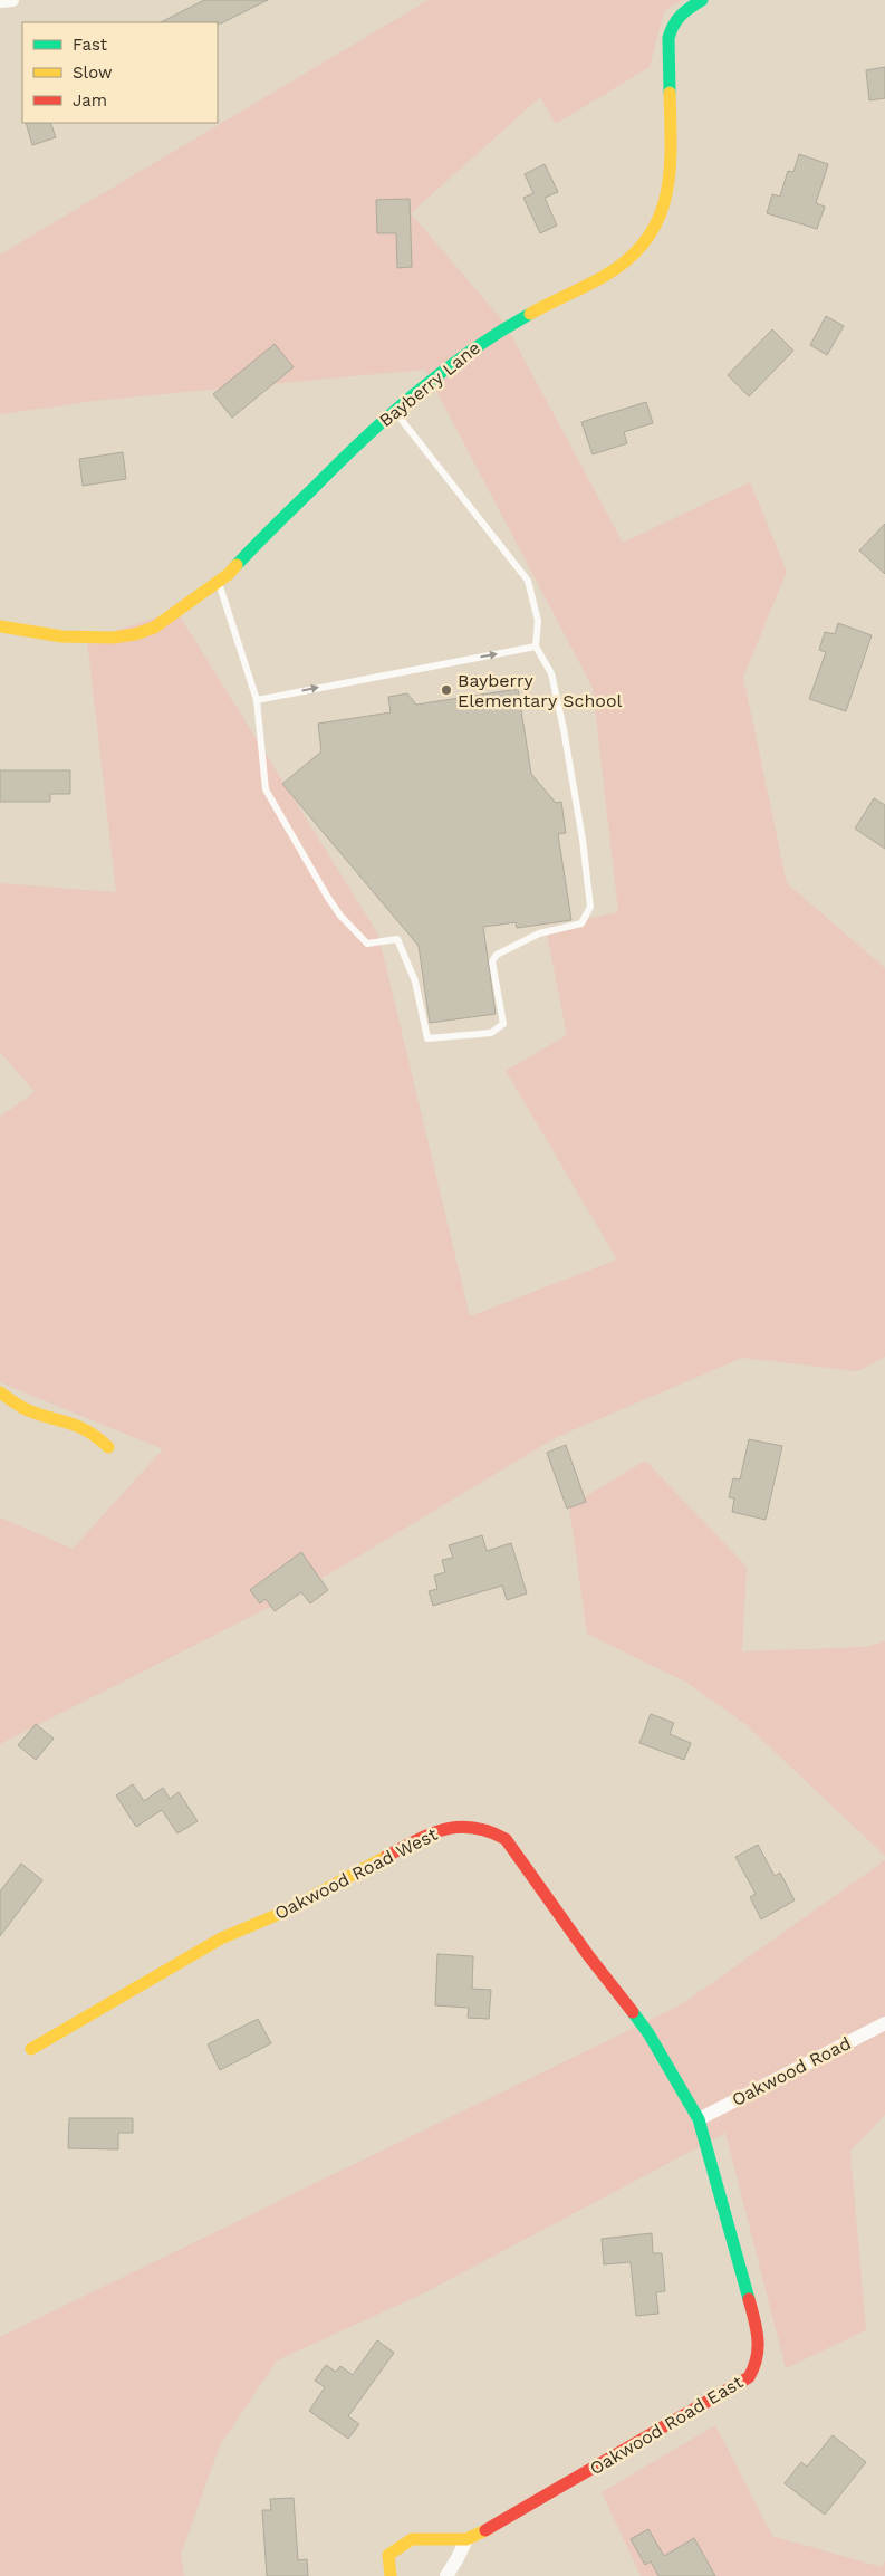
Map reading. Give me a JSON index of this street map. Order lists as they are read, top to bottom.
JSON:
{
  "streets": {
    "street": [
      "Bayberry Lane",
      "Oakwood Road West",
      "Oakwood Road",
      "Oakwood Road East"
    ]
  },
  "crossings": [
    ["Oakwood Road West", "Oakwood Road"],
    ["Oakwood Road West", "Oakwood Road East"],
    ["Oakwood Road", "Oakwood Road East"]
  ],
  "places": ["Bayberry Elementary School"],
  "legend": ["Fast", "Slow", "Jam"]
}
